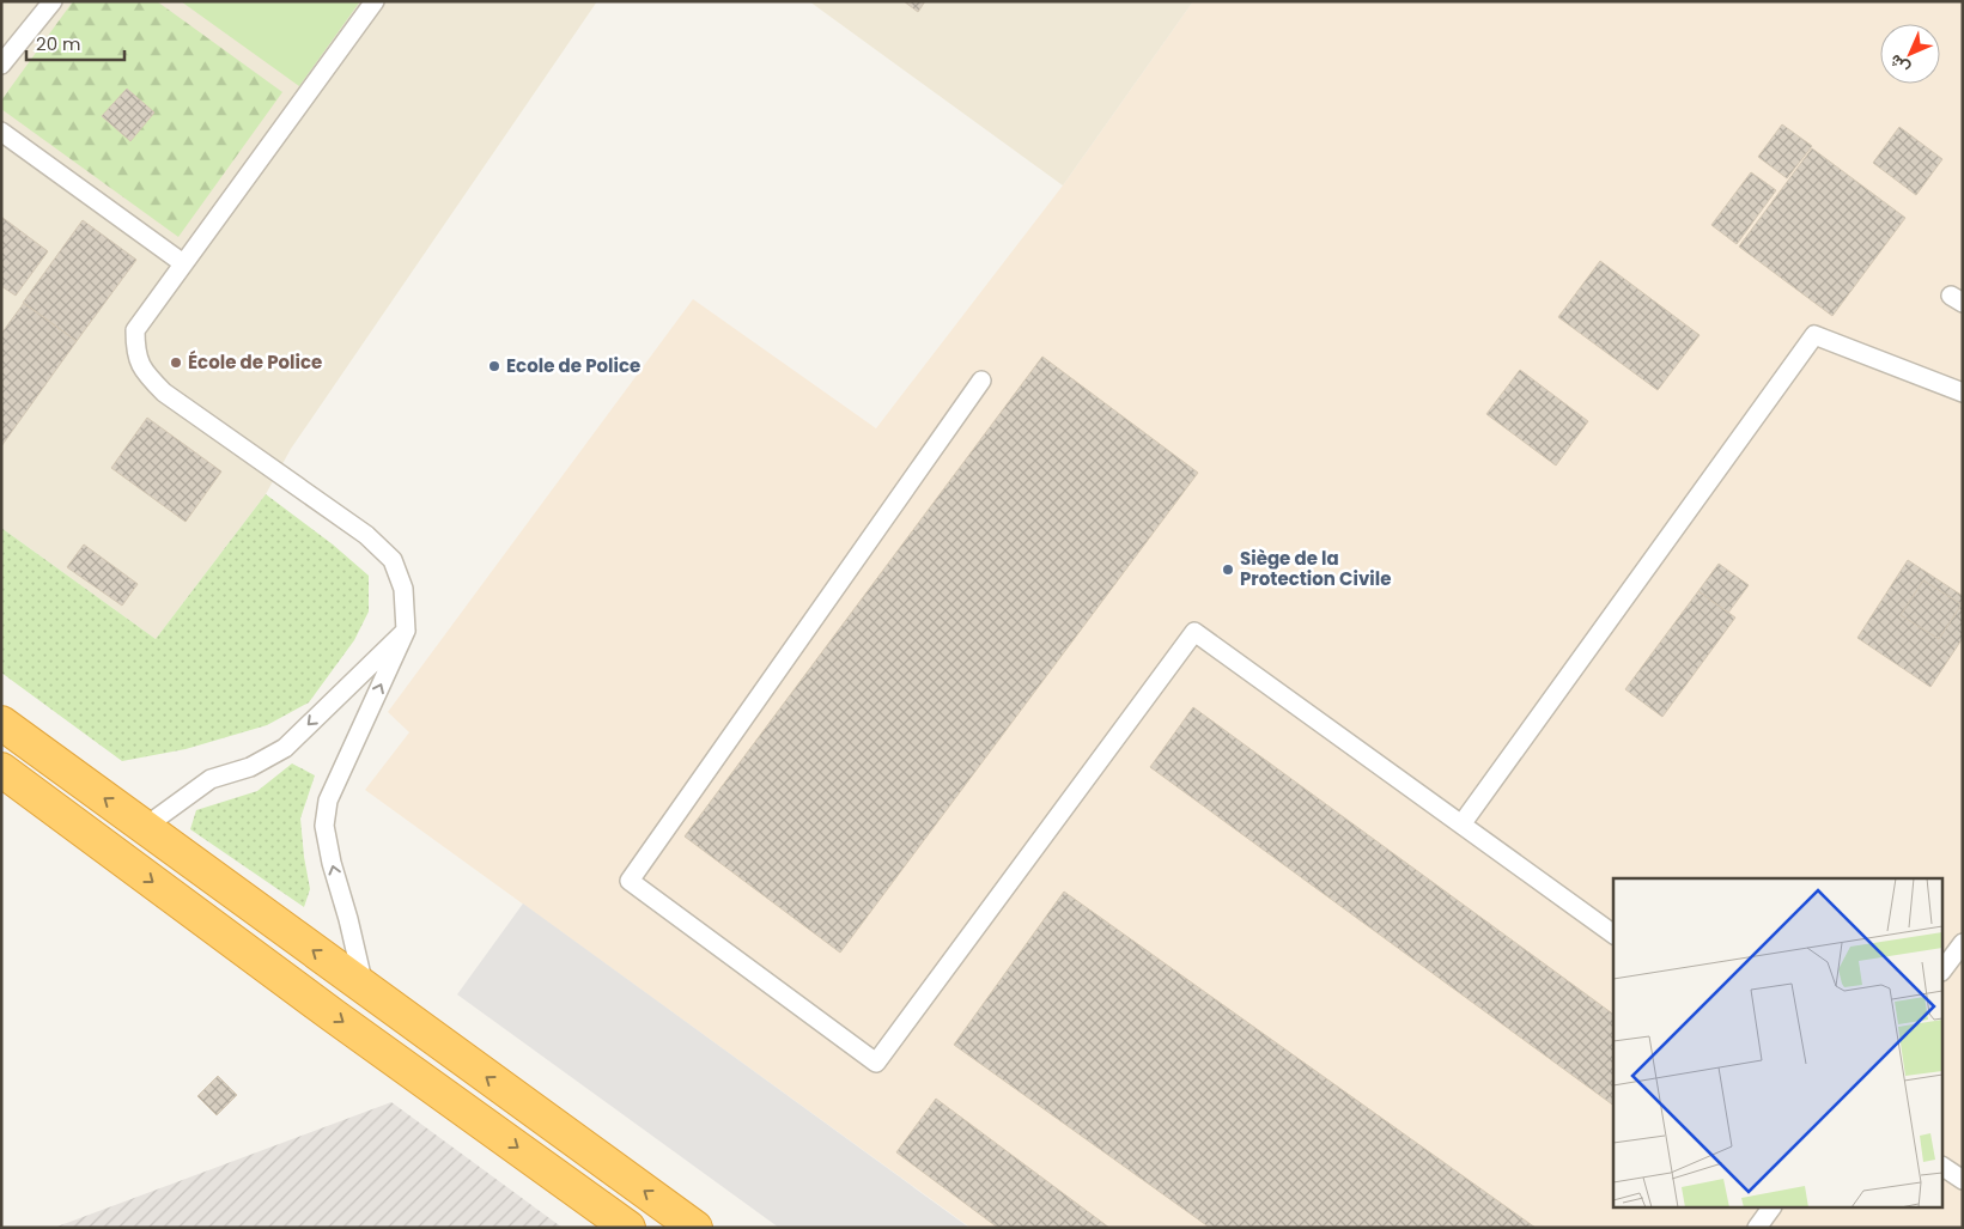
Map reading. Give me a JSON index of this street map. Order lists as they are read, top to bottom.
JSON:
{
  "places": ["École de Police", "Ecole de Police", "Siège de la Protection Civile"],
  "scale_bar": "20 m",
  "north": "bottom left"
}
